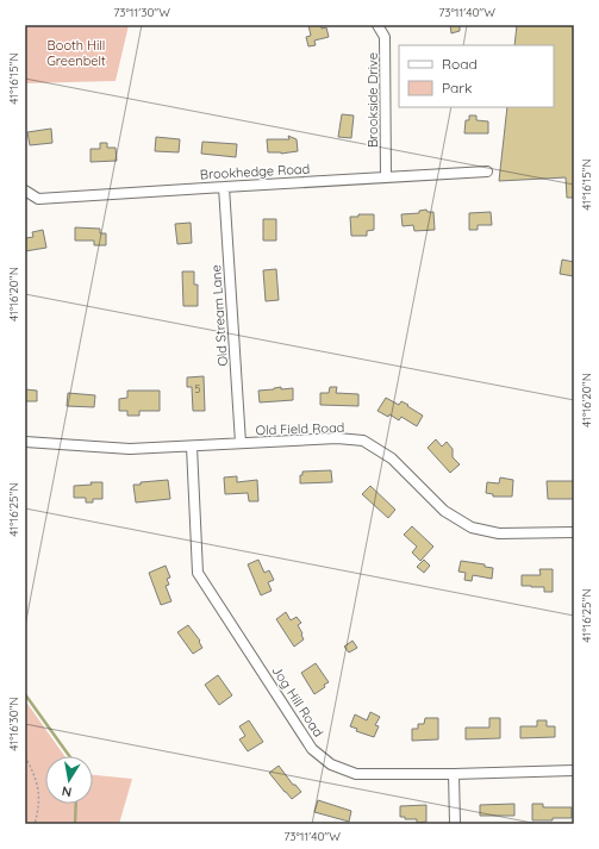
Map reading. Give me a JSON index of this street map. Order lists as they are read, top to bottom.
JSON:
{
  "streets": {
    "street": [
      "Brookside Drive",
      "Brookhedge Road",
      "Old Stream Lane",
      "Old Field Road",
      "Jog Hill Road"
    ]
  },
  "crossings": [
    ["Brookside Drive", "Brookhedge Road"],
    ["Brookhedge Road", "Old Stream Lane"],
    ["Old Stream Lane", "Old Field Road"],
    ["Old Field Road", "Jog Hill Road"]
  ],
  "parks": ["Booth Hill Greenbelt"],
  "house_numbers": ["5"],
  "legend": ["Road", "Park"],
  "north": "bottom",
  "coordinates": [
    "73°11'30\"W",
    "73°11'40\"W",
    "41°16'15\"N",
    "41°16'20\"N",
    "41°16'25\"N",
    "41°16'30\"N"
  ]
}
